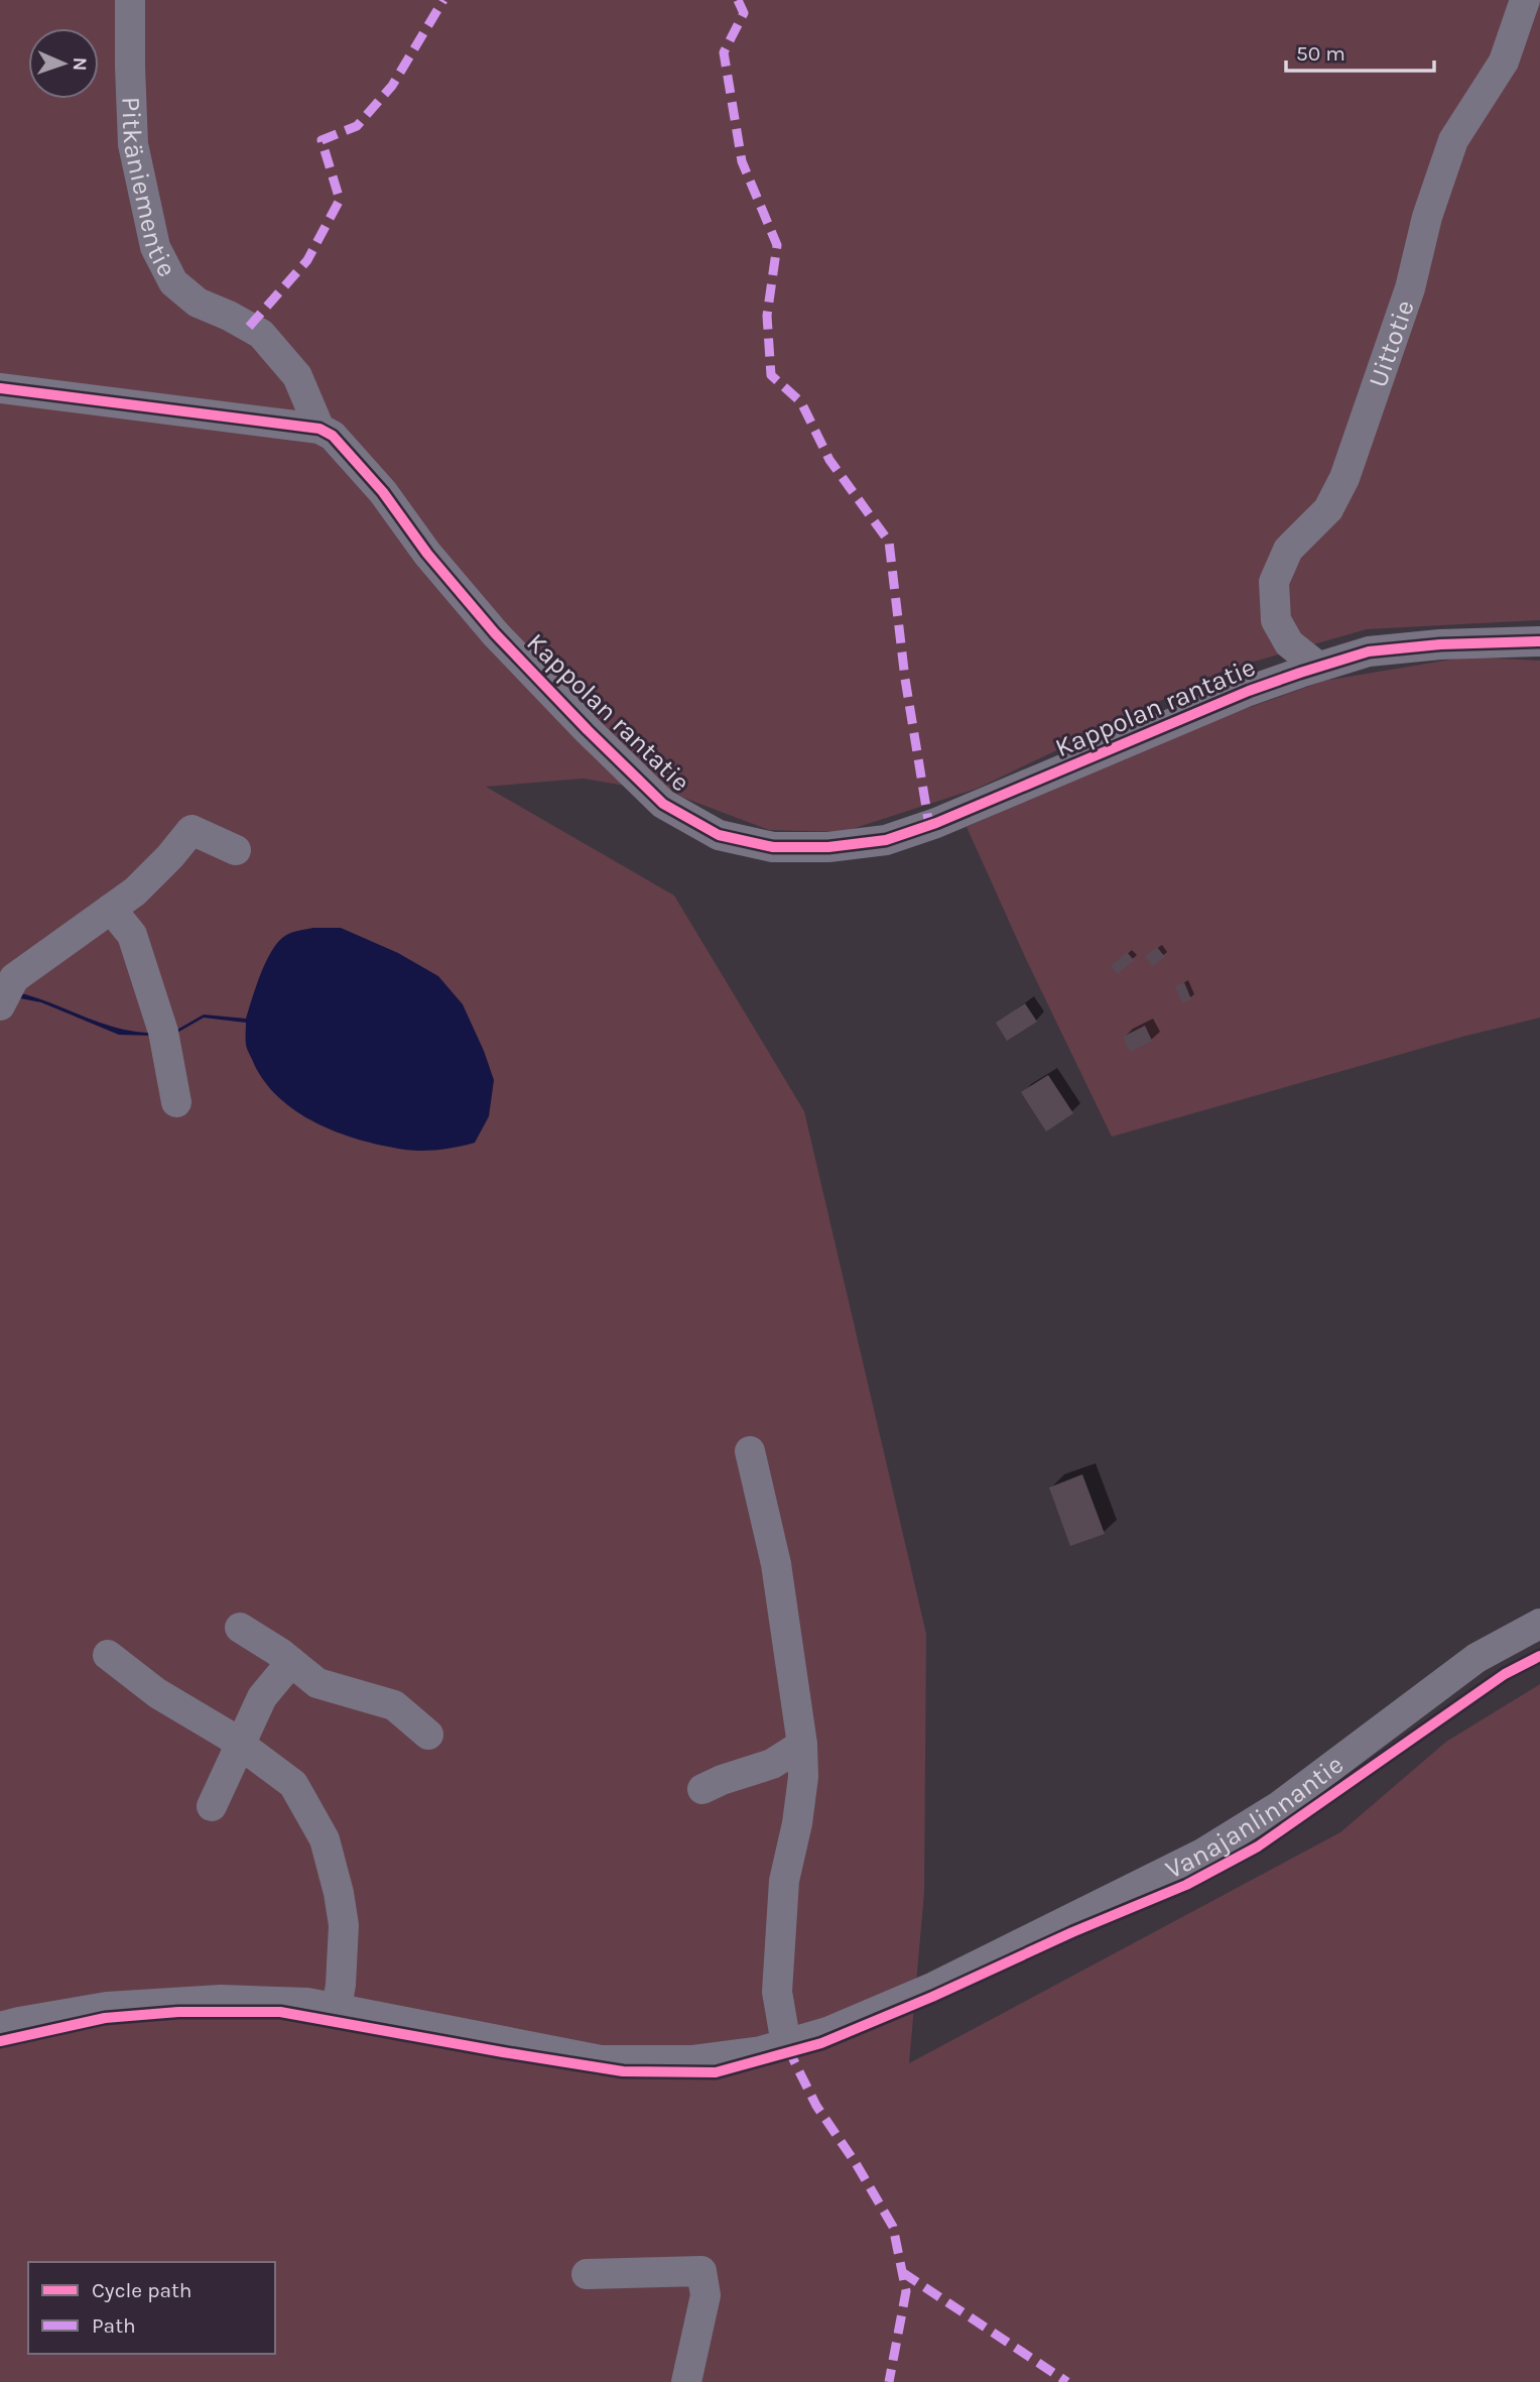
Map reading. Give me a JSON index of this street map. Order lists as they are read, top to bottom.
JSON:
{
  "streets": {
    "street": [
      "Pitkäniementie",
      "Uittotie",
      "Kappolan rantatie",
      "Vanajanlinnantie"
    ]
  },
  "crossings": [
    ["Pitkäniementie", "Kappolan rantatie"],
    ["Uittotie", "Kappolan rantatie"]
  ],
  "legend": ["Cycle path", "Path"],
  "scale_bar": "50 m",
  "north": "right"
}
